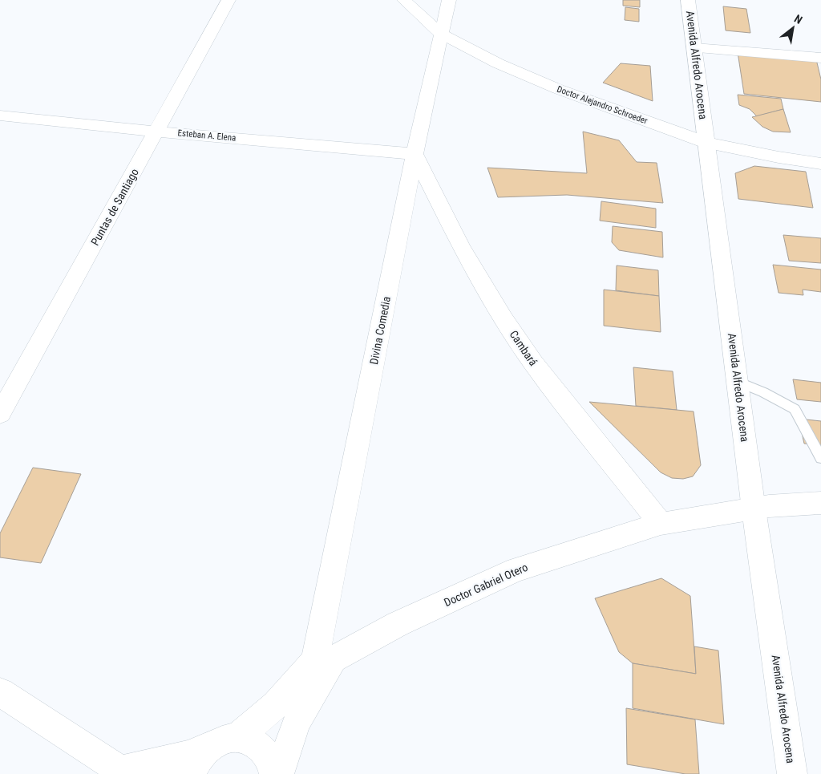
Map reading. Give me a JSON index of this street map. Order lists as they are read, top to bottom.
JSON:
{
  "streets": {
    "street": [
      "Avenida Alfredo Arocena",
      "Doctor Alejandro Schroeder",
      "Esteban A. Elena",
      "Puntas de Santiago",
      "Divina Comedia",
      "Cambará",
      "Doctor Gabriel Otero"
    ]
  },
  "crossings": [
    ["Avenida Alfredo Arocena", "Doctor Alejandro Schroeder"],
    ["Avenida Alfredo Arocena", "Doctor Gabriel Otero"],
    ["Doctor Alejandro Schroeder", "Divina Comedia"],
    ["Esteban A. Elena", "Puntas de Santiago"],
    ["Esteban A. Elena", "Divina Comedia"],
    ["Esteban A. Elena", "Cambará"],
    ["Divina Comedia", "Cambará"],
    ["Divina Comedia", "Doctor Gabriel Otero"],
    ["Cambará", "Doctor Gabriel Otero"]
  ],
  "north": "top right"
}
